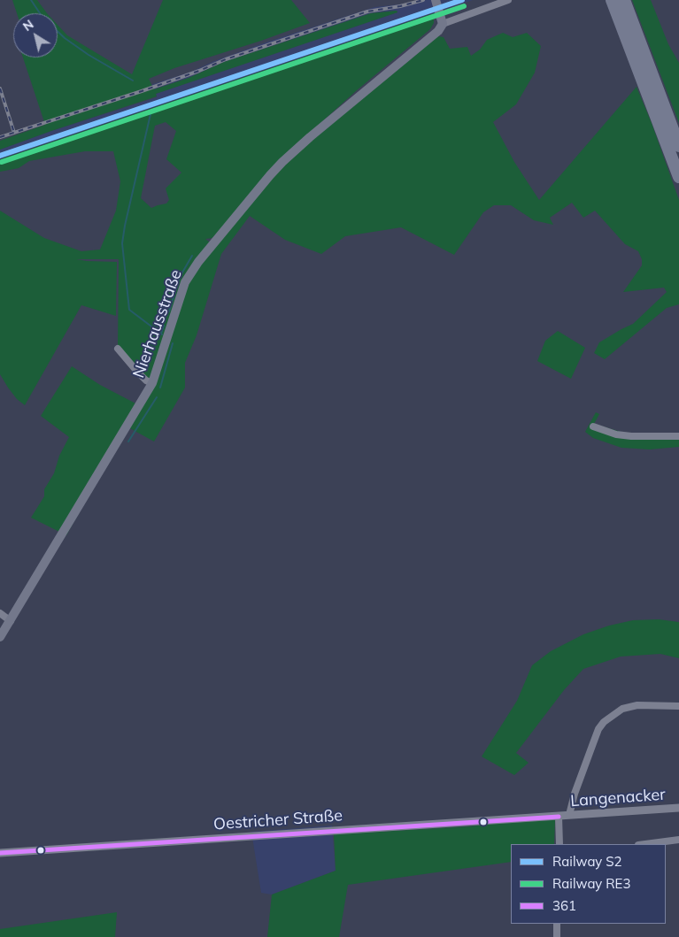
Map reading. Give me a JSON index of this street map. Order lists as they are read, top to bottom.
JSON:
{
  "streets": {
    "main road": ["Nierhausstraße"],
    "street": ["Langenacker", "Oestricher Straße"]
  },
  "crossings": [
    ["Langenacker", "Oestricher Straße"]
  ],
  "lines": ["rail line S2", "rail line RE3", "transit line 361"],
  "legend": ["Railway S2", "Railway RE3", "361"],
  "north": "top left"
}
